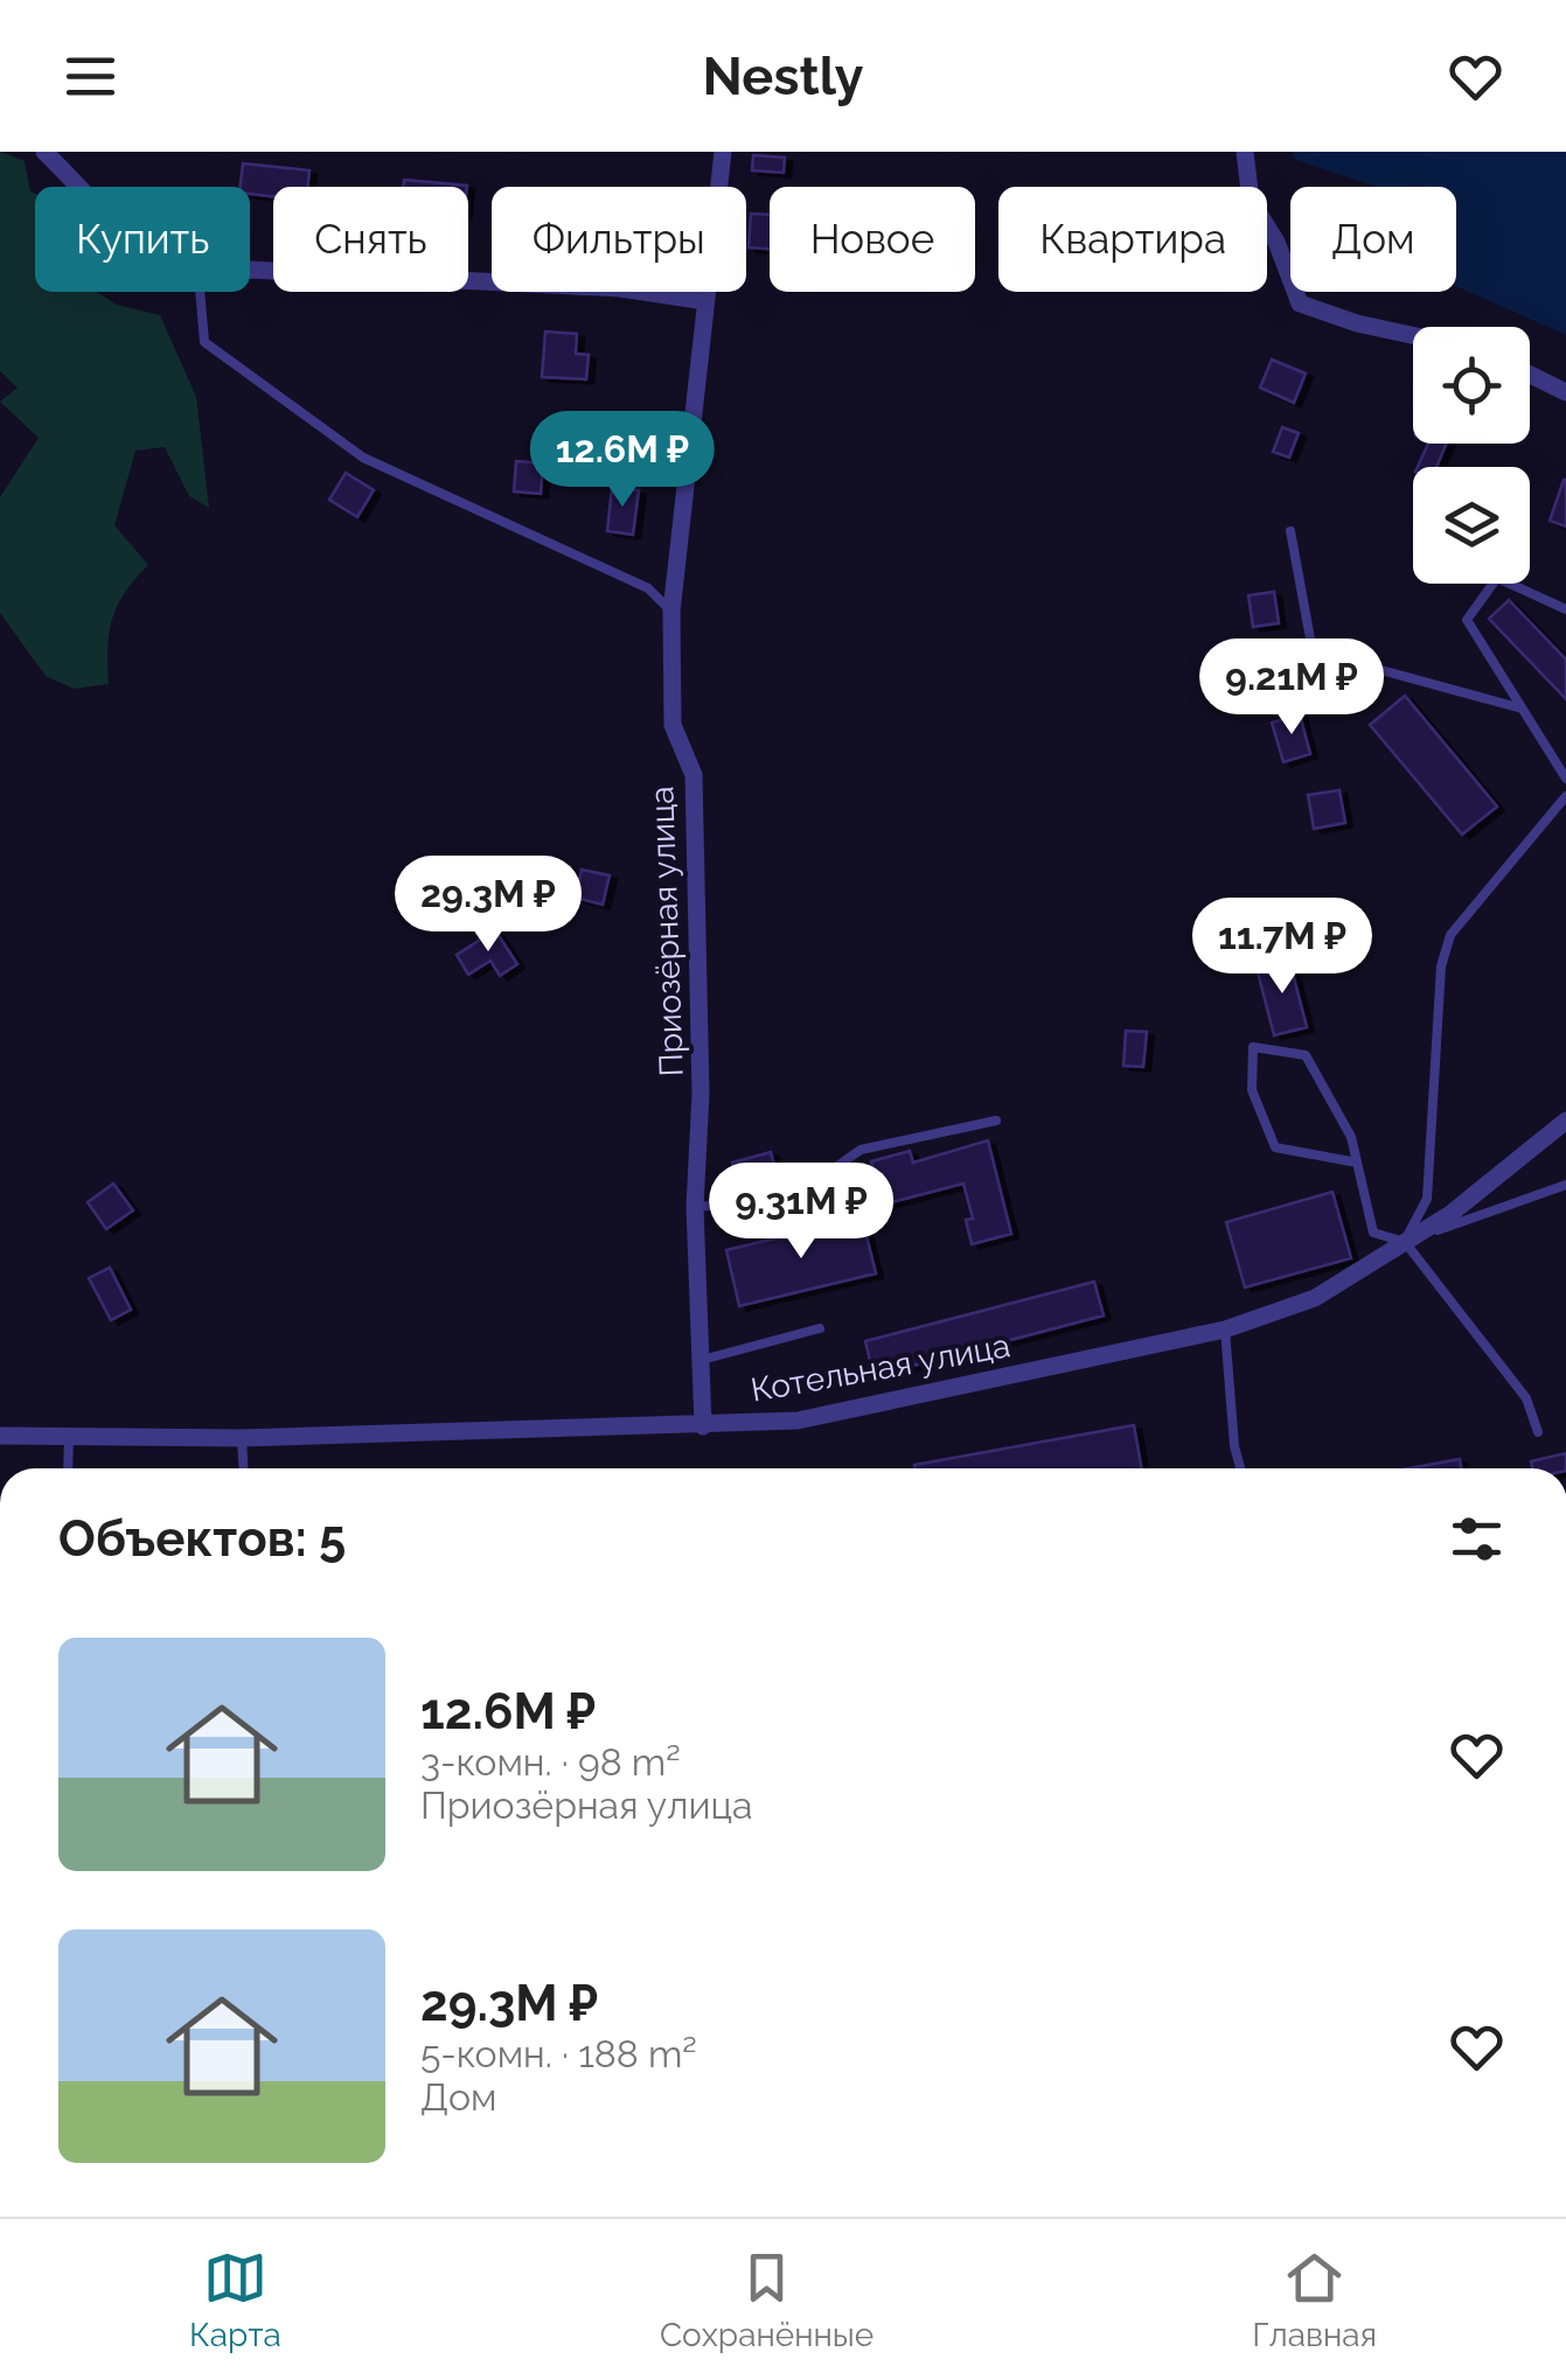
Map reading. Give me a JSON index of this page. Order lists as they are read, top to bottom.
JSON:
{
  "streets": {
    "street": ["Приозёрная улица", "Котельная улица"]
  },
  "crossings": [
    ["Приозёрная улица", "Котельная улица"]
  ],
  "page": {
    "header": "Nestly",
    "chip": [
      "Купить",
      "Снять",
      "Фильтры",
      "Новое",
      "Квартира",
      "Дом"
    ],
    "price": [
      "12.6M ₽",
      "9.21M ₽",
      "29.3M ₽",
      "11.7M ₽",
      "9.31M ₽"
    ],
    "heading": "Объектов: 5",
    "list": [
      {
        "name": "12.6M ₽",
        "note": "3-комн. · 98 m² · Приозёрная улица"
      },
      {
        "name": "29.3M ₽",
        "note": "5-комн. · 188 m² · Дом"
      }
    ],
    "tabs": ["Карта", "Сохранённые", "Главная"]
  }
}
